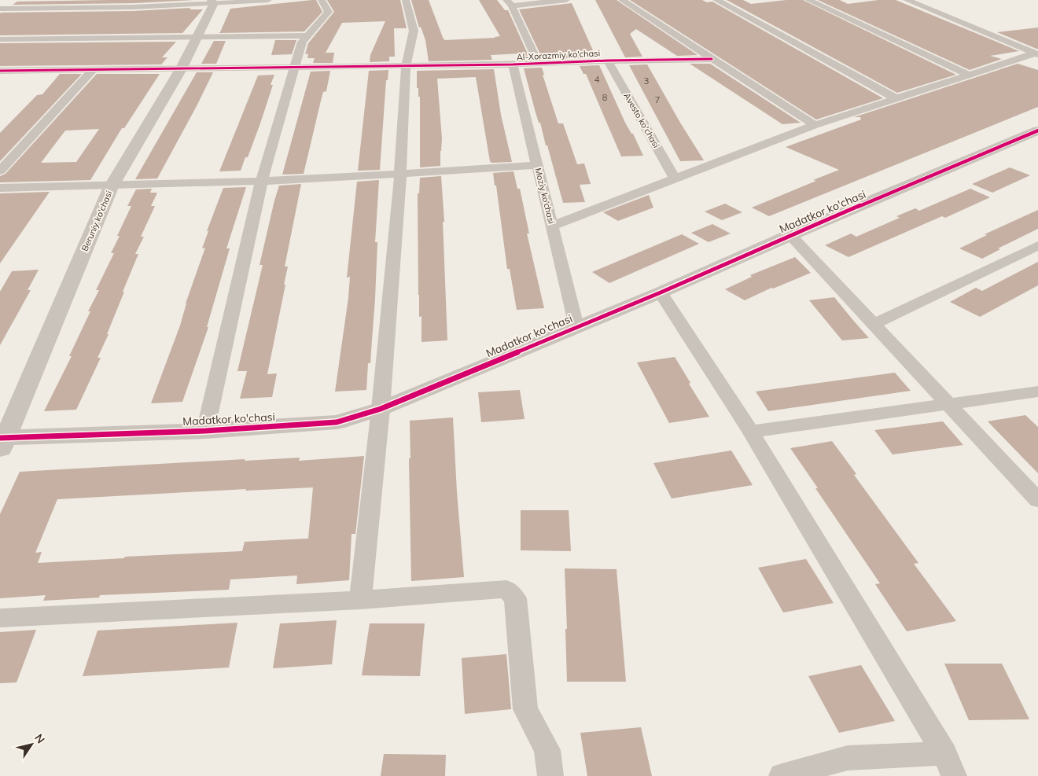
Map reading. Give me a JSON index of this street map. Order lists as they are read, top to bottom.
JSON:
{
  "streets": {
    "street": [
      "Al-Xorazmiy ko'chasi",
      "Avesto ko'chasi",
      "Moziy ko‘chasi",
      "Madatkor ko'chasi",
      "Beruniy ko'chasi"
    ]
  },
  "crossings": [
    ["Al-Xorazmiy ko'chasi", "Avesto ko'chasi"],
    ["Al-Xorazmiy ko'chasi", "Moziy ko‘chasi"],
    ["Al-Xorazmiy ko'chasi", "Beruniy ko'chasi"],
    ["Moziy ko‘chasi", "Madatkor ko'chasi"],
    ["Madatkor ko'chasi", "Beruniy ko'chasi"]
  ],
  "house_numbers": [
    "4",
    "3",
    "8",
    "7"
  ],
  "north": "top right"
}
